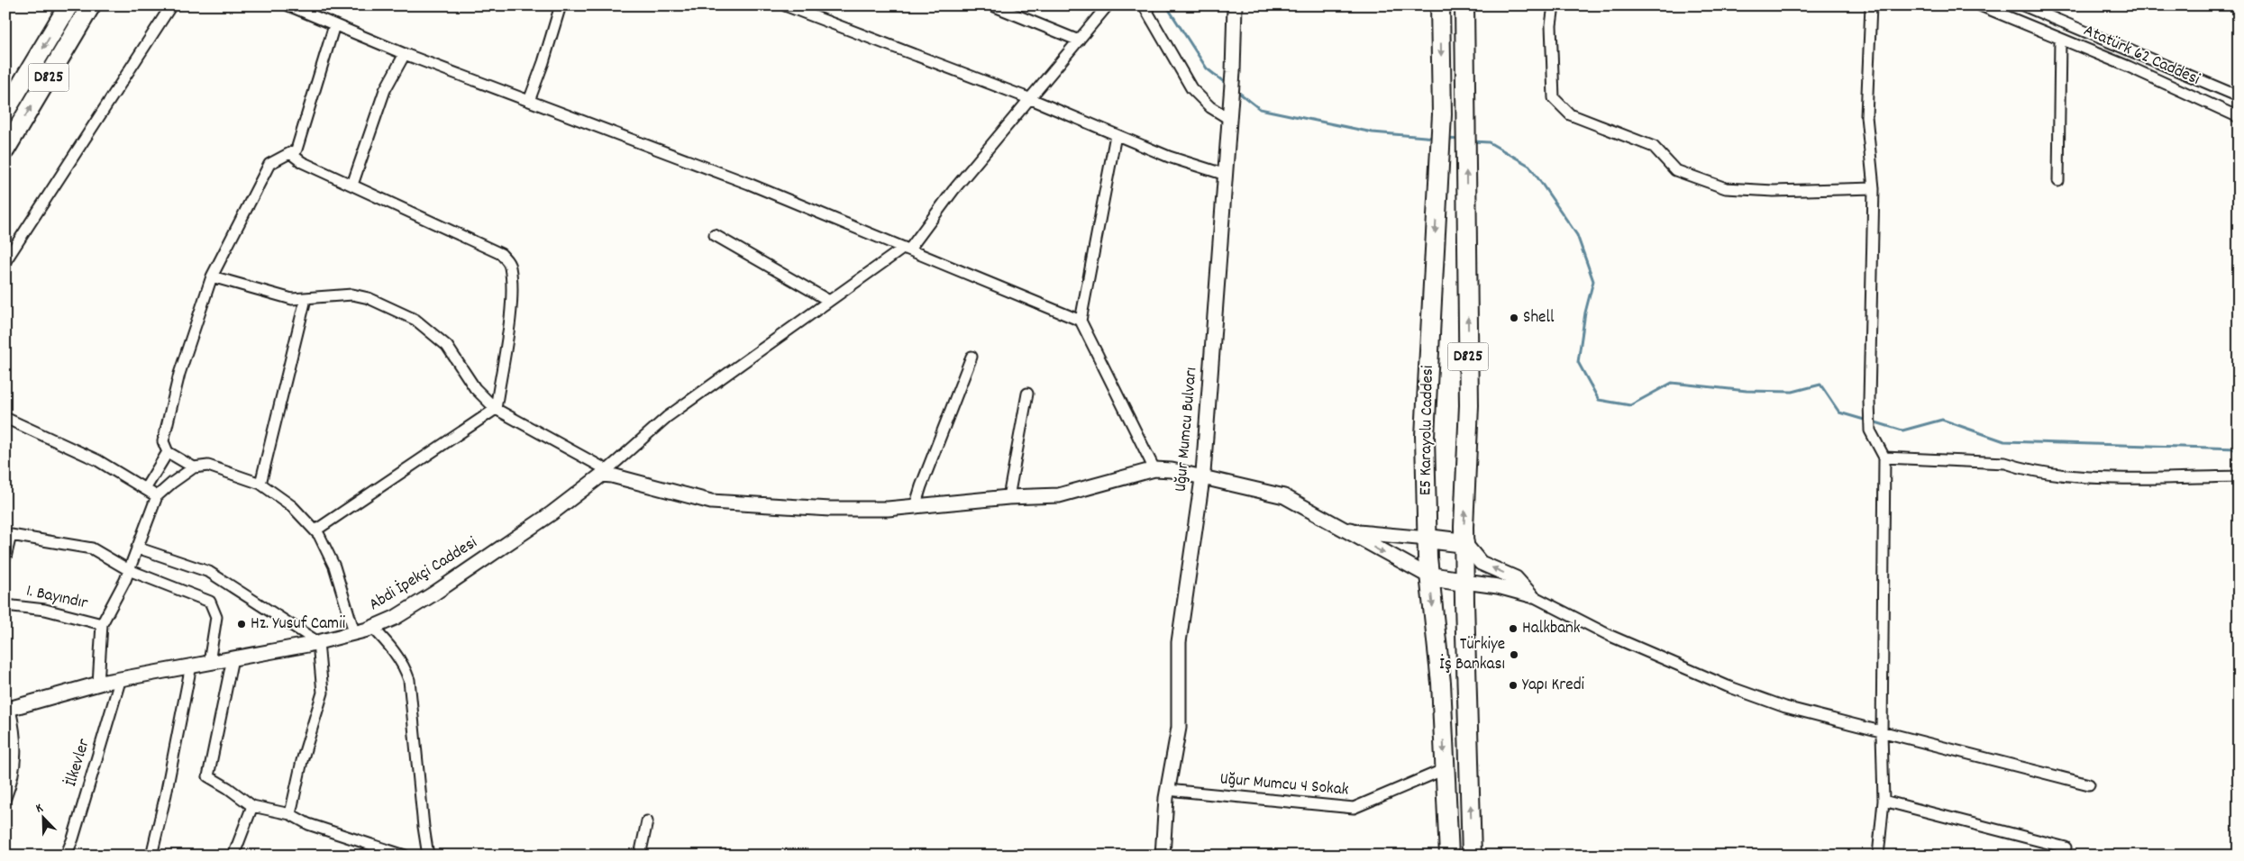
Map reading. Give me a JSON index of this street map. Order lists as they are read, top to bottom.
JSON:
{
  "streets": {
    "highway": ["D825", "E5 Karayolu Caddesi"],
    "street": [
      "Atatürk 62 Caddesi",
      "Uğur Mumcu Bulvarı",
      "Abdi İpekçi Caddesi",
      "1. Bayındır",
      "İlkevler",
      "Uğur Mumcu 4 Sokak"
    ]
  },
  "crossings": [
    ["Uğur Mumcu Bulvarı", "Uğur Mumcu 4 Sokak"],
    ["E5 Karayolu Caddesi", "Uğur Mumcu 4 Sokak"],
    ["Abdi İpekçi Caddesi", "İlkevler"]
  ],
  "places": [
    "Shell",
    "Hz. Yusuf Camii",
    "Halkbank",
    "Türkiye İş Bankası",
    "Yapı Kredi"
  ],
  "north": "top left"
}
